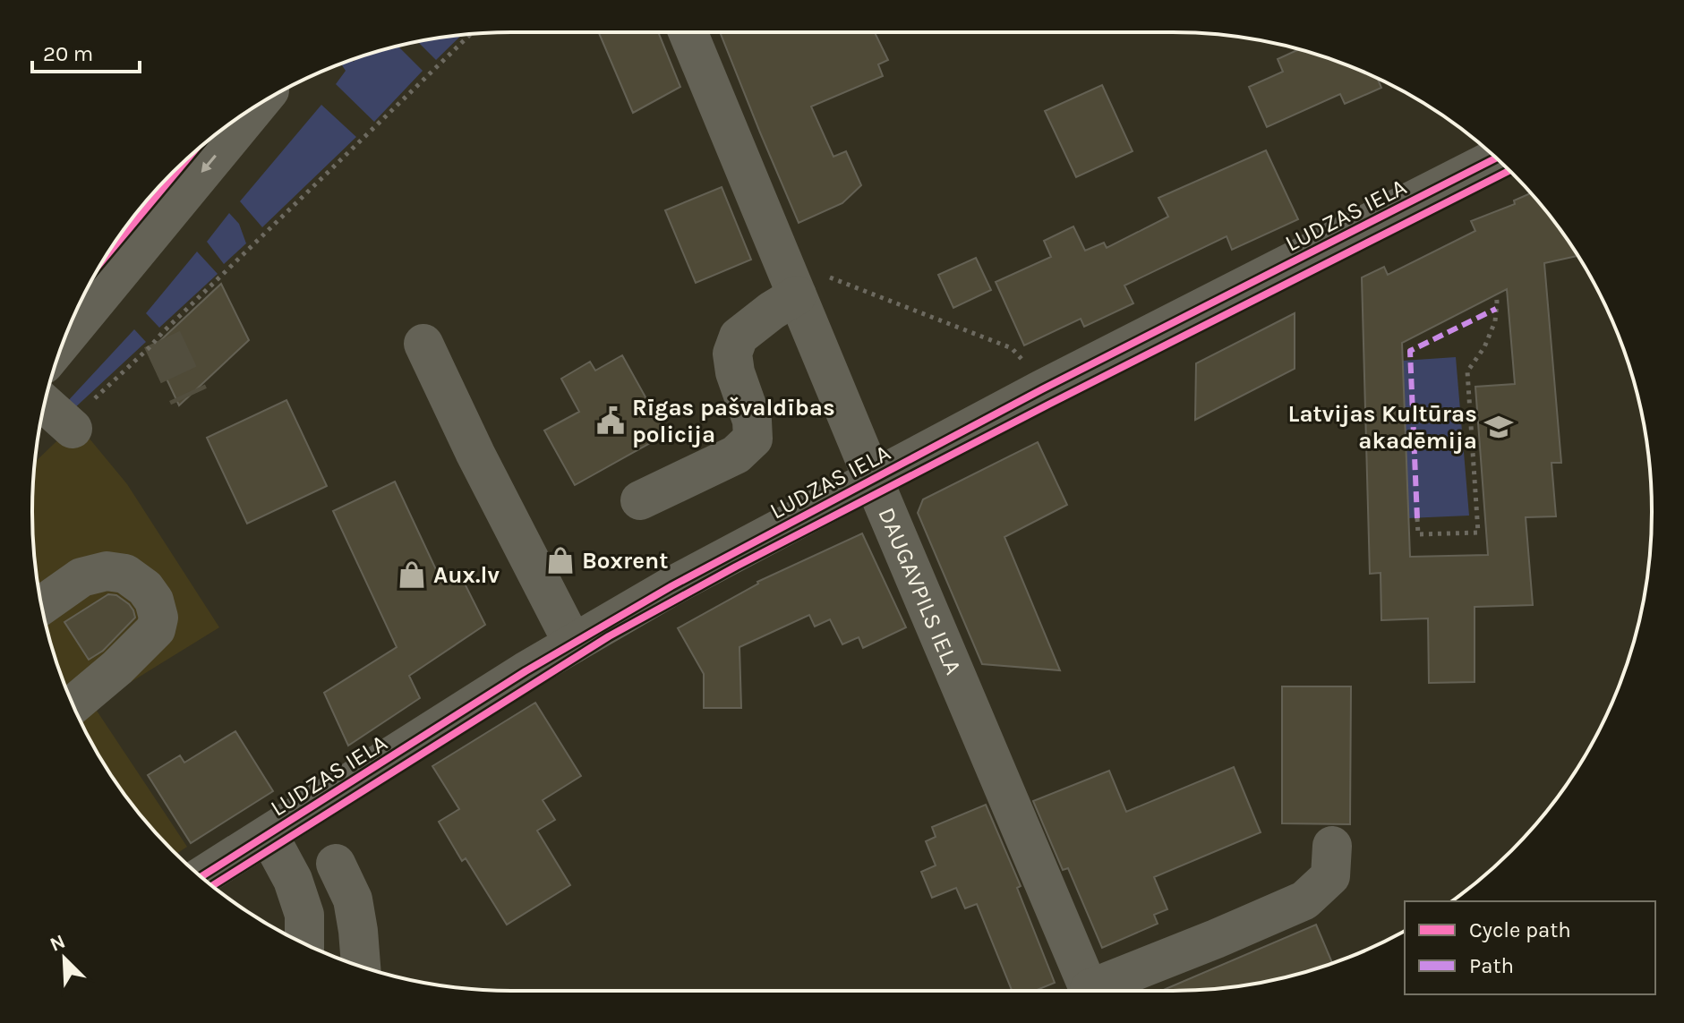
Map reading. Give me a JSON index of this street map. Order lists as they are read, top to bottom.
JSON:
{
  "streets": {
    "street": ["LUDZAS IELA", "DAUGAVPILS IELA"]
  },
  "crossings": [
    ["LUDZAS IELA", "DAUGAVPILS IELA"]
  ],
  "places": {
    "public building": ["Rīgas pašvaldības policija"],
    "school or university": ["Latvijas Kultūras akadēmija"],
    "shop": ["Boxrent", "Aux.lv"]
  },
  "legend": ["Cycle path", "Path"],
  "scale_bar": "20 m",
  "north": "top left"
}
